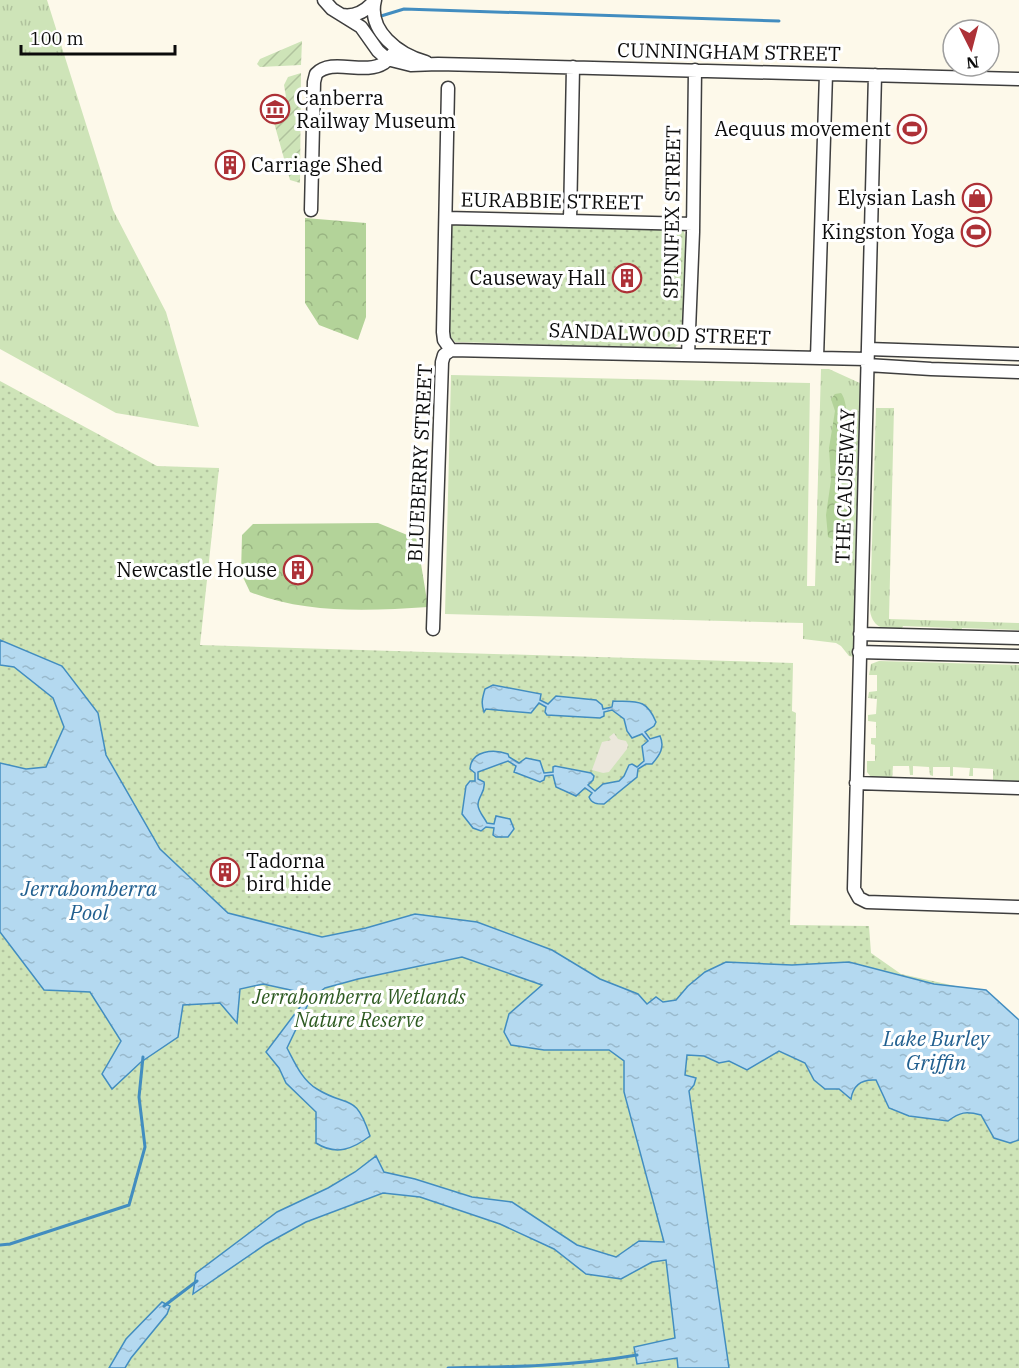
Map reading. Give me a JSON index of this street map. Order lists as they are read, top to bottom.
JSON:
{
  "streets": {
    "street": [
      "CUNNINGHAM STREET",
      "EURABBIE STREET",
      "SPINIFEX STREET",
      "SANDALWOOD STREET",
      "BLUEBERRY STREET",
      "THE CAUSEWAY"
    ]
  },
  "crossings": [
    ["CUNNINGHAM STREET", "SPINIFEX STREET"],
    ["CUNNINGHAM STREET", "THE CAUSEWAY"],
    ["EURABBIE STREET", "SPINIFEX STREET"],
    ["EURABBIE STREET", "BLUEBERRY STREET"],
    ["SPINIFEX STREET", "SANDALWOOD STREET"],
    ["SANDALWOOD STREET", "BLUEBERRY STREET"],
    ["SANDALWOOD STREET", "THE CAUSEWAY"]
  ],
  "water": ["Jerrabomberra Pool", "Lake Burley Griffin"],
  "parks": ["Jerrabomberra Wetlands Nature Reserve"],
  "places": {
    "museum": ["Canberra Railway Museum"],
    "sports": ["Aequus movement", "Kingston Yoga"],
    "building": [
      "Carriage Shed",
      "Causeway Hall",
      "Newcastle House",
      "Tadorna bird hide"
    ],
    "shop": ["Elysian Lash"]
  },
  "scale_bar": "100 m",
  "north": "bottom"
}
